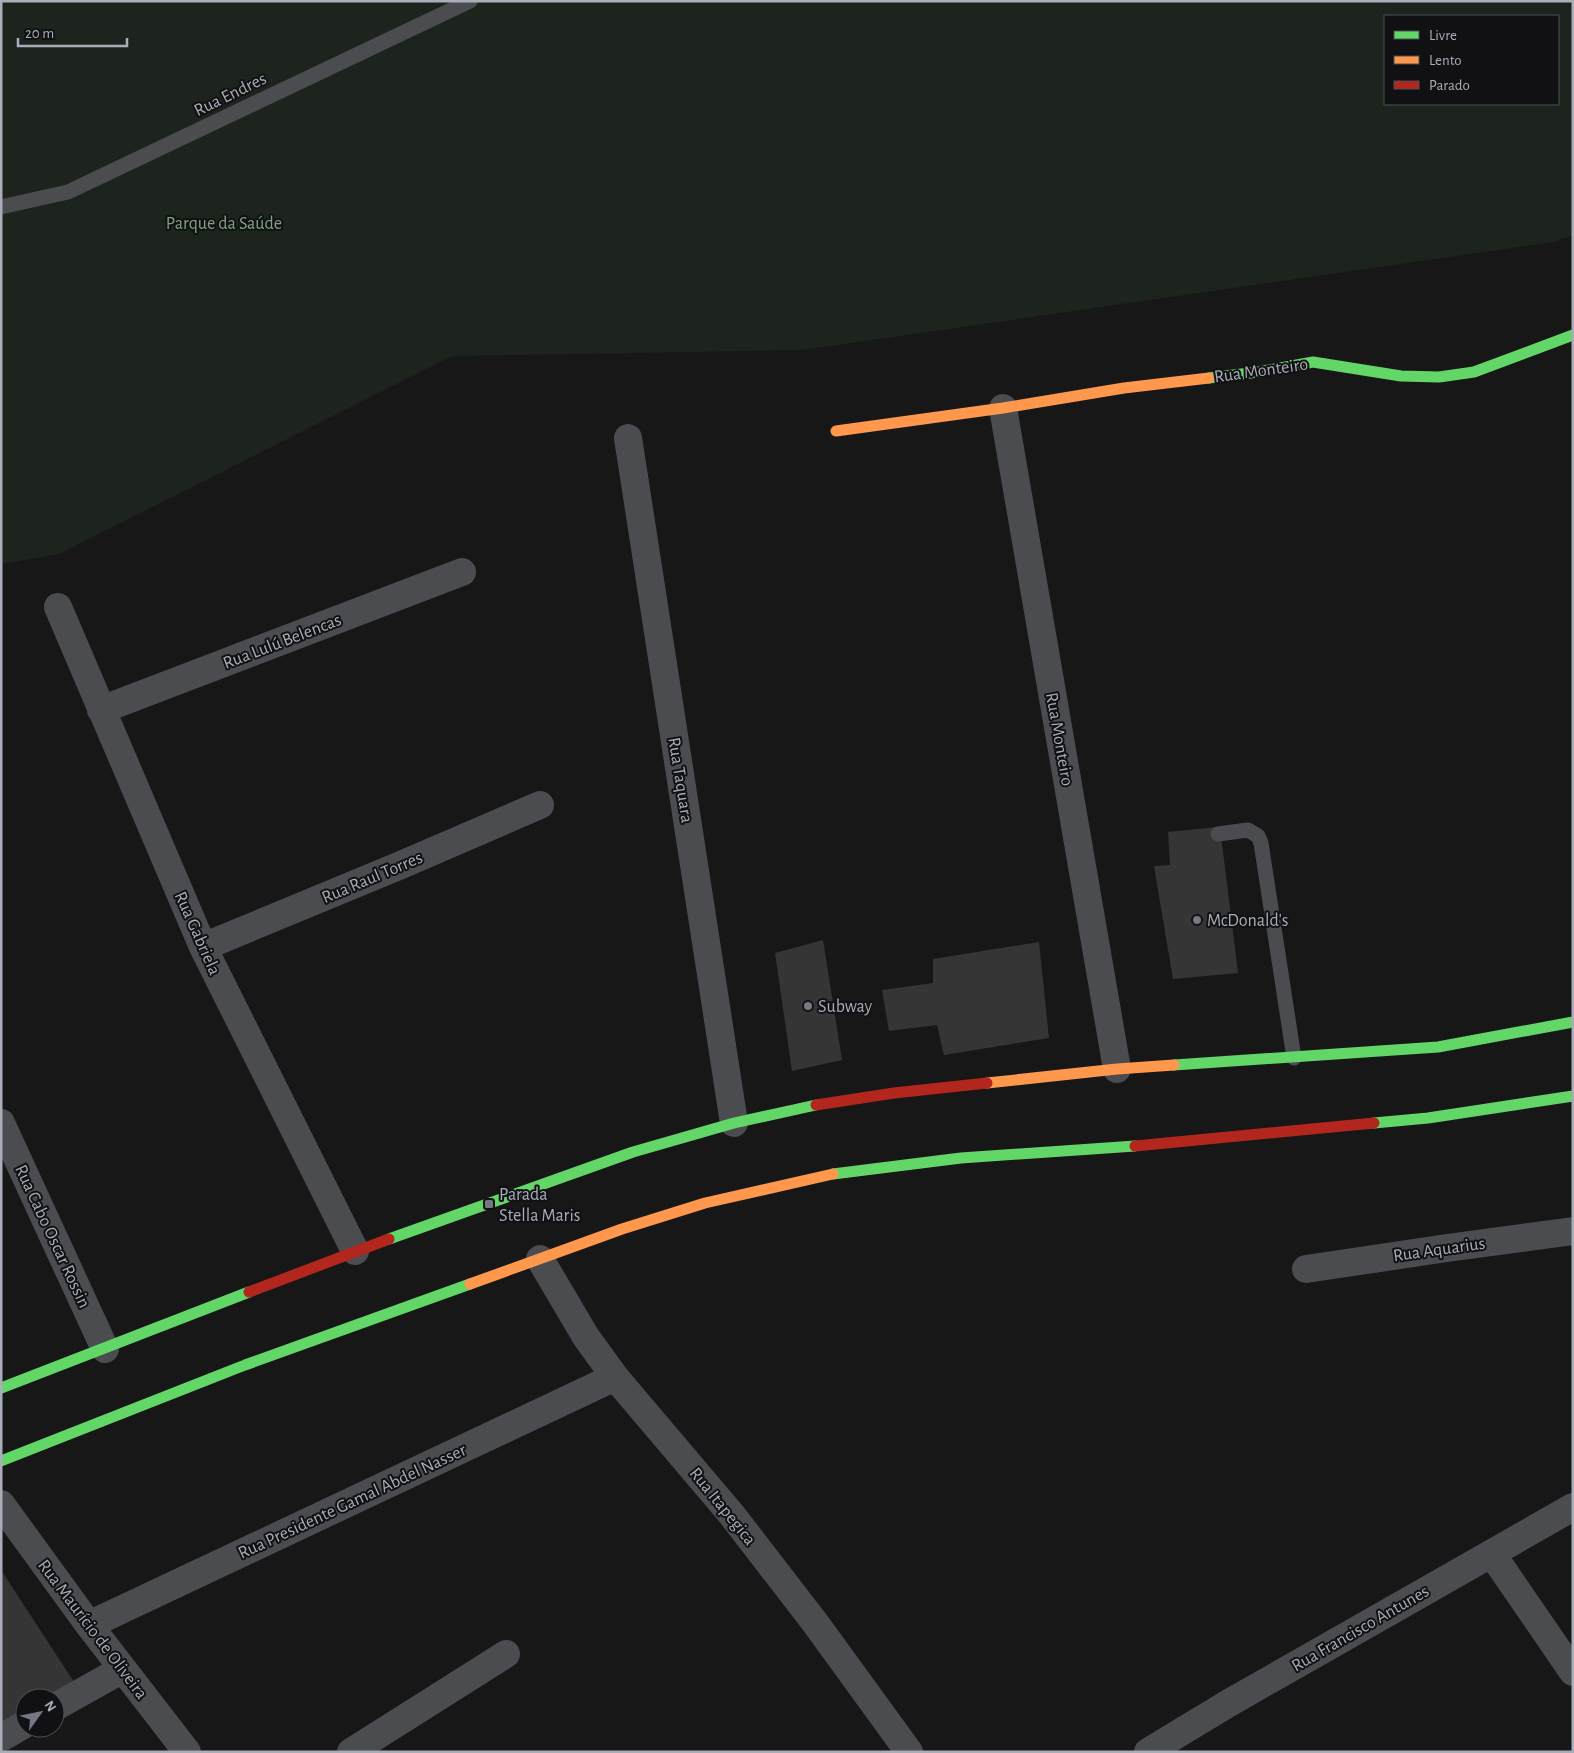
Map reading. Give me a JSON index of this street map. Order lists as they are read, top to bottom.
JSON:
{
  "streets": {
    "main road": ["Rua Monteiro"],
    "street": [
      "Rua Lulú Belencas",
      "Rua Taquara",
      "Rua Raul Torres",
      "Rua Gabriela",
      "Rua Cabo Oscar Rossin",
      "Rua Aquarius",
      "Rua Presidente Gamal Abdel Nasser",
      "Rua Itapegica",
      "Rua Francisco Antunes",
      "Rua Maurício de Oliveira"
    ],
    "lane": ["Rua Endres"]
  },
  "crossings": [
    ["Rua Lulú Belencas", "Rua Gabriela"],
    ["Rua Raul Torres", "Rua Gabriela"],
    ["Rua Presidente Gamal Abdel Nasser", "Rua Itapegica"],
    ["Rua Presidente Gamal Abdel Nasser", "Rua Maurício de Oliveira"]
  ],
  "parks": ["Parque da Saúde"],
  "places": {
    "other": ["McDonald's", "Subway"],
    "transit": ["Parada Stella Maris"]
  },
  "legend": ["Livre", "Lento", "Parado"],
  "scale_bar": "20 m",
  "north": "top right"
}
